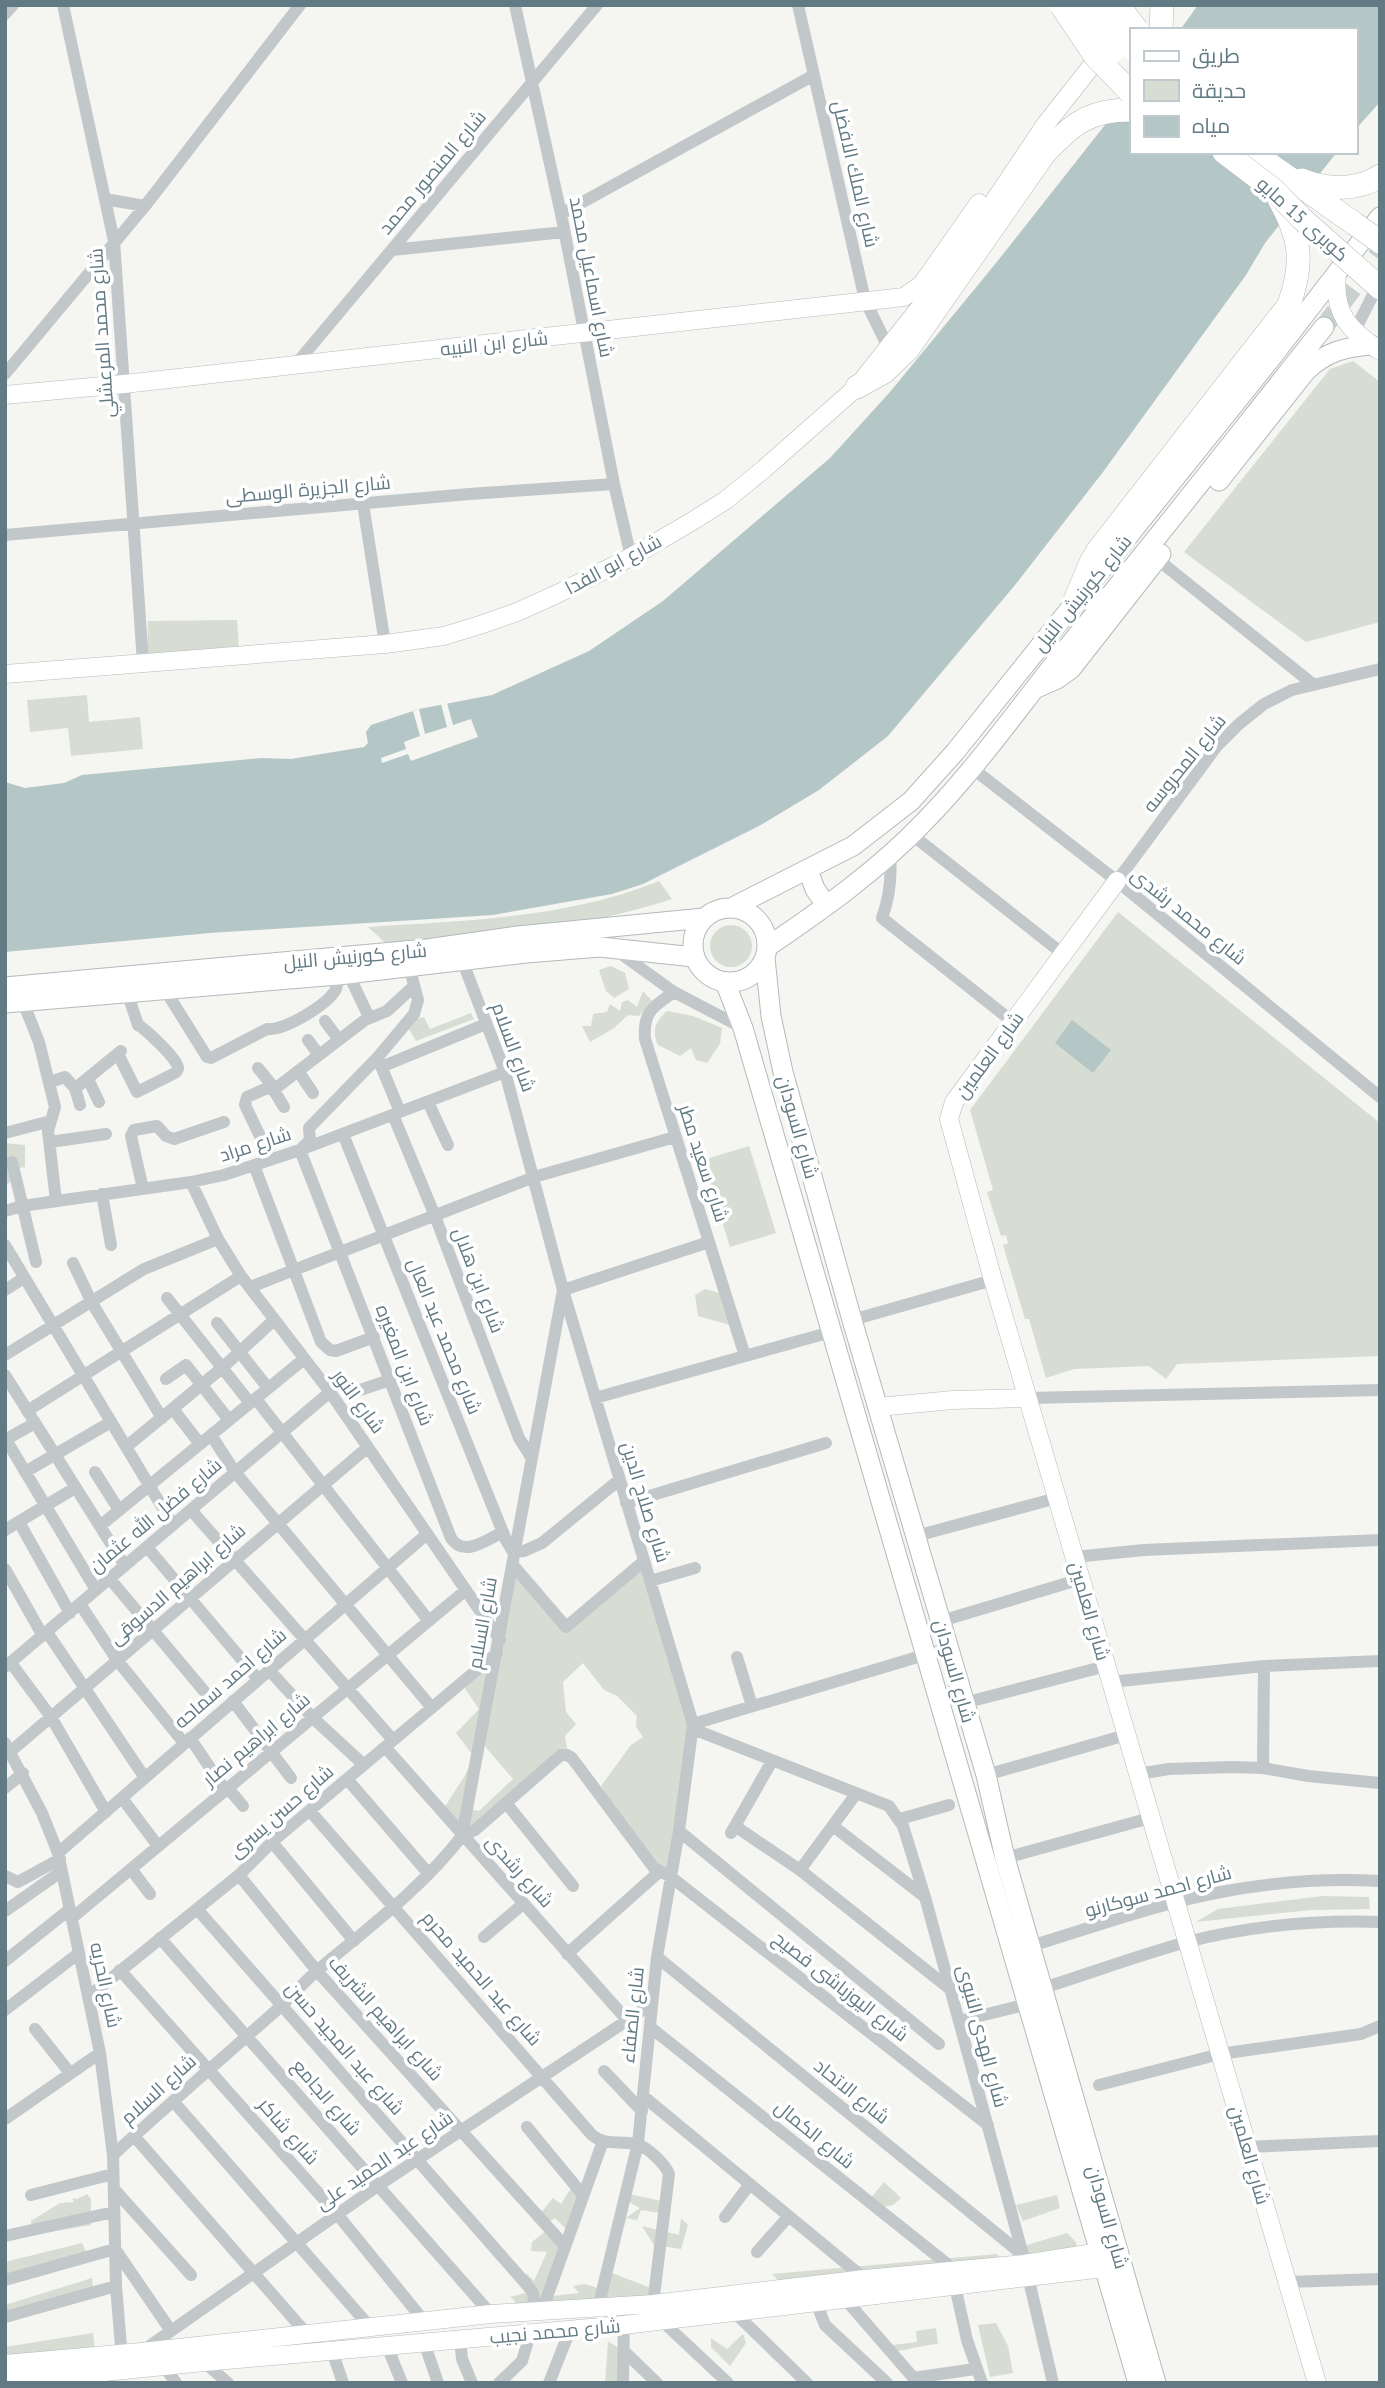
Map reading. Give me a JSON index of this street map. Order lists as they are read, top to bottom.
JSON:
{
  "streets": {
    "highway": ["كوبرى 15 مايو"],
    "main road": ["شارع كورنيش النيل", "شارع السودان"],
    "street": [
      "شارع المنصور محمد",
      "شارع الملك الافضل",
      "شارع اسماعيل محمد",
      "شارع محمد المرعشلي",
      "شارع ابن النبيه",
      "شارع الجزيرة الوسطى",
      "شارع ابو الفدا",
      "شارع المحروسه",
      "شارع محمد رشدى",
      "شارع السلام",
      "شارع العلمين",
      "شارع مراد",
      "شارع سعيد مطر",
      "شارع ابن هلال",
      "شارع محمد عبد العال",
      "شارع ابن المغيره",
      "شارع النور",
      "شارع صلاح الدين",
      "شارع فضل الله عثمان",
      "شارع ابراهيم الدسوقى",
      "شارع احمد سماحه",
      "شارع ابراهيم نصار",
      "شارع حسن يسرى",
      "شارع رشدى",
      "شارع احمد سوكارنو",
      "شارع عبد الحميد محرم",
      "شارع الحريه",
      "شارع اليوزباشى فصيح",
      "شارع الصفاء",
      "شارع ابراهيم الشريف",
      "شارع الهدى النبوى",
      "شارع عبد المجيد حسن",
      "شارع الاتحاد",
      "شارع الجامع",
      "شارع شاكر",
      "شارع الكمال",
      "شارع عبد الحميد على",
      "شارع محمد نجيب"
    ]
  },
  "crossings": [
    ["شارع المنصور محمد", "شارع اسماعيل محمد"],
    ["شارع المنصور محمد", "شارع ابن النبيه"],
    ["شارع الملك الافضل", "شارع ابن النبيه"],
    ["شارع الملك الافضل", "شارع ابو الفدا"],
    ["شارع اسماعيل محمد", "شارع ابن النبيه"],
    ["شارع اسماعيل محمد", "شارع الجزيرة الوسطى"],
    ["شارع اسماعيل محمد", "شارع ابو الفدا"],
    ["شارع محمد المرعشلي", "شارع ابن النبيه"],
    ["شارع محمد المرعشلي", "شارع الجزيرة الوسطى"],
    ["شارع محمد المرعشلي", "شارع ابو الفدا"],
    ["شارع كورنيش النيل", "شارع محمد رشدى"],
    ["شارع كورنيش النيل", "شارع السلام"],
    ["شارع كورنيش النيل", "شارع السودان"],
    ["شارع المحروسه", "شارع محمد رشدى"],
    ["شارع المحروسه", "شارع العلمين"],
    ["شارع محمد رشدى", "شارع العلمين"],
    ["شارع السلام", "شارع مراد"],
    ["شارع السلام", "شارع ابن هلال"],
    ["شارع السلام", "شارع محمد عبد العال"],
    ["شارع السلام", "شارع النور"],
    ["شارع السلام", "شارع صلاح الدين"],
    ["شارع السلام", "شارع حسن يسرى"],
    ["شارع السلام", "شارع رشدى"],
    ["شارع السلام", "شارع عبد الحميد محرم"],
    ["شارع السلام", "شارع الحريه"],
    ["شارع السلام", "شارع ابراهيم الشريف"],
    ["شارع السلام", "شارع عبد المجيد حسن"],
    ["شارع السلام", "شارع الجامع"],
    ["شارع السلام", "شارع شاكر"],
    ["شارع العلمين", "شارع احمد سوكارنو"],
    ["شارع السودان", "شارع احمد سوكارنو"],
    ["شارع السودان", "شارع محمد نجيب"],
    ["شارع مراد", "شارع ابن هلال"],
    ["شارع مراد", "شارع محمد عبد العال"],
    ["شارع مراد", "شارع ابن المغيره"],
    ["شارع مراد", "شارع النور"],
    ["شارع محمد عبد العال", "شارع ابن المغيره"],
    ["شارع محمد عبد العال", "شارع صلاح الدين"],
    ["شارع النور", "شارع فضل الله عثمان"],
    ["شارع النور", "شارع ابراهيم الدسوقى"],
    ["شارع النور", "شارع احمد سماحه"],
    ["شارع النور", "شارع ابراهيم نصار"],
    ["شارع النور", "شارع حسن يسرى"],
    ["شارع صلاح الدين", "شارع الصفاء"],
    ["شارع فضل الله عثمان", "شارع رشدى"],
    ["شارع ابراهيم الدسوقى", "شارع رشدى"],
    ["شارع ابراهيم الدسوقى", "شارع الحريه"],
    ["شارع احمد سماحه", "شارع رشدى"],
    ["شارع احمد سماحه", "شارع الحريه"],
    ["شارع ابراهيم نصار", "شارع رشدى"],
    ["شارع ابراهيم نصار", "شارع الحريه"],
    ["شارع حسن يسرى", "شارع رشدى"],
    ["شارع حسن يسرى", "شارع عبد الحميد محرم"],
    ["شارع حسن يسرى", "شارع الحريه"],
    ["شارع حسن يسرى", "شارع ابراهيم الشريف"],
    ["شارع حسن يسرى", "شارع عبد المجيد حسن"],
    ["شارع حسن يسرى", "شارع الجامع"],
    ["شارع حسن يسرى", "شارع شاكر"],
    ["شارع رشدى", "شارع عبد الحميد على"],
    ["شارع عبد الحميد محرم", "شارع عبد الحميد على"],
    ["شارع الحريه", "شارع محمد نجيب"],
    ["شارع اليوزباشى فصيح", "شارع الصفاء"],
    ["شارع اليوزباشى فصيح", "شارع الهدى النبوى"],
    ["شارع الصفاء", "شارع الاتحاد"],
    ["شارع الصفاء", "شارع الكمال"],
    ["شارع الصفاء", "شارع عبد الحميد على"],
    ["شارع الصفاء", "شارع محمد نجيب"],
    ["شارع ابراهيم الشريف", "شارع عبد الحميد على"],
    ["شارع الهدى النبوى", "شارع الاتحاد"],
    ["شارع الهدى النبوى", "شارع محمد نجيب"],
    ["شارع عبد المجيد حسن", "شارع عبد الحميد على"],
    ["شارع عبد المجيد حسن", "شارع محمد نجيب"],
    ["شارع الاتحاد", "شارع محمد نجيب"],
    ["شارع الجامع", "شارع عبد الحميد على"],
    ["شارع الجامع", "شارع محمد نجيب"],
    ["شارع شاكر", "شارع عبد الحميد على"],
    ["شارع شاكر", "شارع محمد نجيب"],
    ["شارع الكمال", "شارع محمد نجيب"],
    ["شارع عبد الحميد على", "شارع محمد نجيب"]
  ],
  "legend": ["طريق", "حديقة", "مياه"]
}
